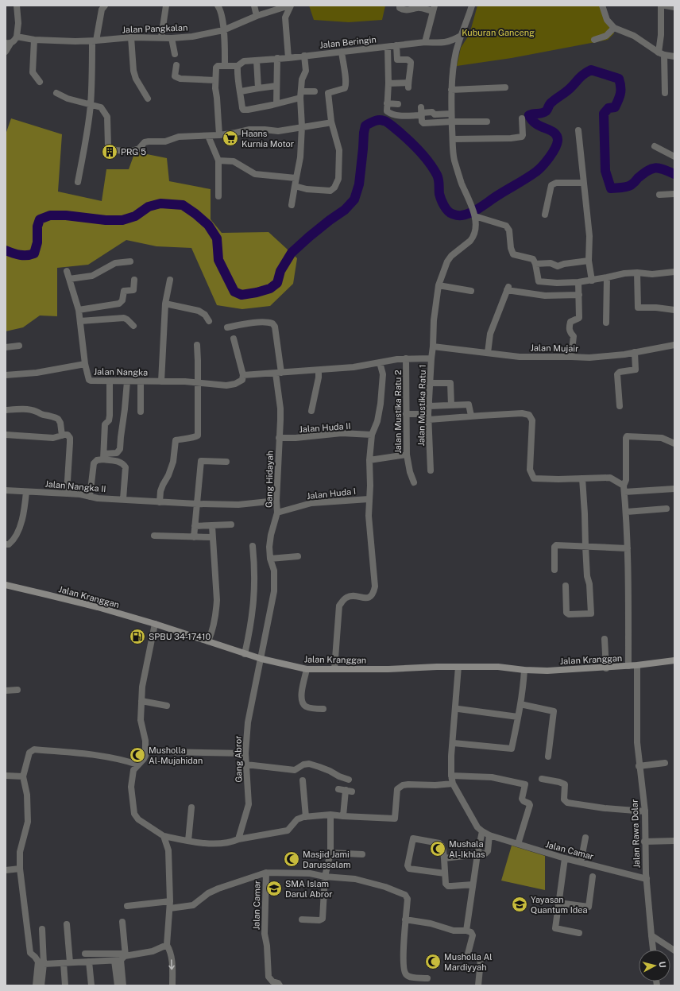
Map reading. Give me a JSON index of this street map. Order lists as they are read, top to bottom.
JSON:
{
  "streets": {
    "main road": ["Jalan Kranggan"],
    "street": [
      "Jalan Pangkalan",
      "Jalan Beringin",
      "Jalan Mujair",
      "Jalan Nangka",
      "Jalan Mustika Ratu 1",
      "Jalan Mustika Ratu 2",
      "Jalan Huda II",
      "Gang Hidayah",
      "Jalan Nangka II",
      "Jalan Huda I",
      "Gang Abror",
      "Jalan Rawa Dolar",
      "Jalan Camar"
    ]
  },
  "crossings": [
    ["Jalan Mujair", "Jalan Mustika Ratu 1"],
    ["Jalan Huda II", "Gang Hidayah"],
    ["Gang Hidayah", "Jalan Nangka II"],
    ["Gang Hidayah", "Jalan Huda I"],
    ["Gang Hidayah", "Jalan Kranggan"],
    ["Gang Hidayah", "Gang Abror"],
    ["Jalan Kranggan", "Gang Abror"],
    ["Jalan Kranggan", "Jalan Rawa Dolar"],
    ["Jalan Kranggan", "Jalan Camar"],
    ["Jalan Rawa Dolar", "Jalan Camar"]
  ],
  "parks": ["Kuburan Ganceng"],
  "places": {
    "supermarket": ["Haans Kurnia Motor"],
    "building": ["PRG 5"],
    "fuel station": ["SPBU 34-17410"],
    "mosque": [
      "Musholla Al-Mujahidan",
      "Mushala Al-Ikhlas",
      "Masjid Jami Darussalam",
      "Musholla Al Mardiyyah"
    ],
    "school or university": ["SMA Islam Darul Abror", "Yayasan Quantum Idea"]
  },
  "north": "right"
}
